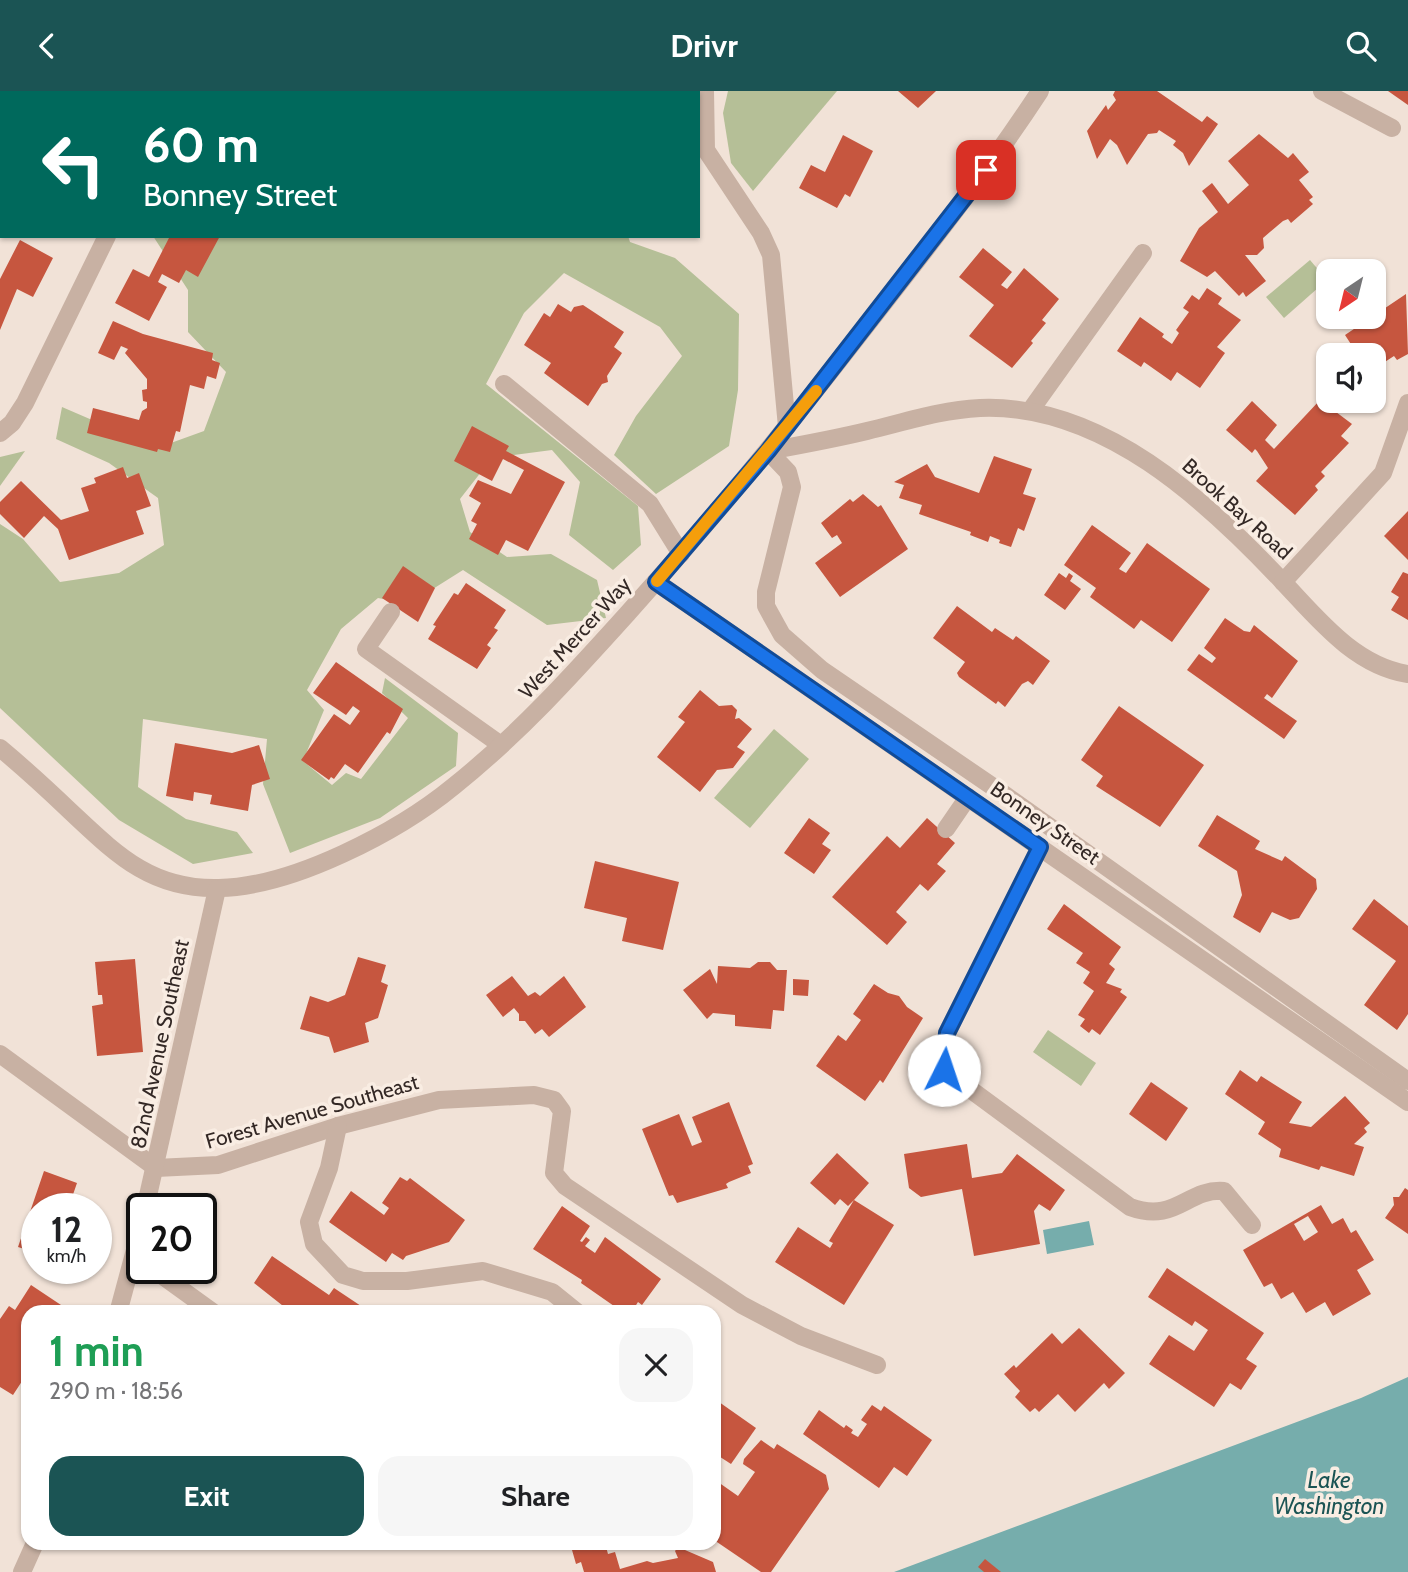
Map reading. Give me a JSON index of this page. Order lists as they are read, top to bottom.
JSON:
{
  "streets": {
    "street": [
      "Brook Bay Road",
      "West Mercer Way",
      "Bonney Street",
      "82nd Avenue Southeast",
      "Forest Avenue Southeast"
    ]
  },
  "crossings": [
    ["Brook Bay Road", "West Mercer Way"],
    ["West Mercer Way", "Bonney Street"],
    ["West Mercer Way", "82nd Avenue Southeast"],
    ["82nd Avenue Southeast", "Forest Avenue Southeast"]
  ],
  "water": ["Lake Washington"],
  "north": "bottom left",
  "page": {
    "header": "Drivr",
    "turn": ["60 m", "Bonney Street"],
    "speed": "12 km/h",
    "limit": "20",
    "heading": ["1 min", "290 m · 18:56"],
    "buttons": ["Exit", "Share"]
  }
}
